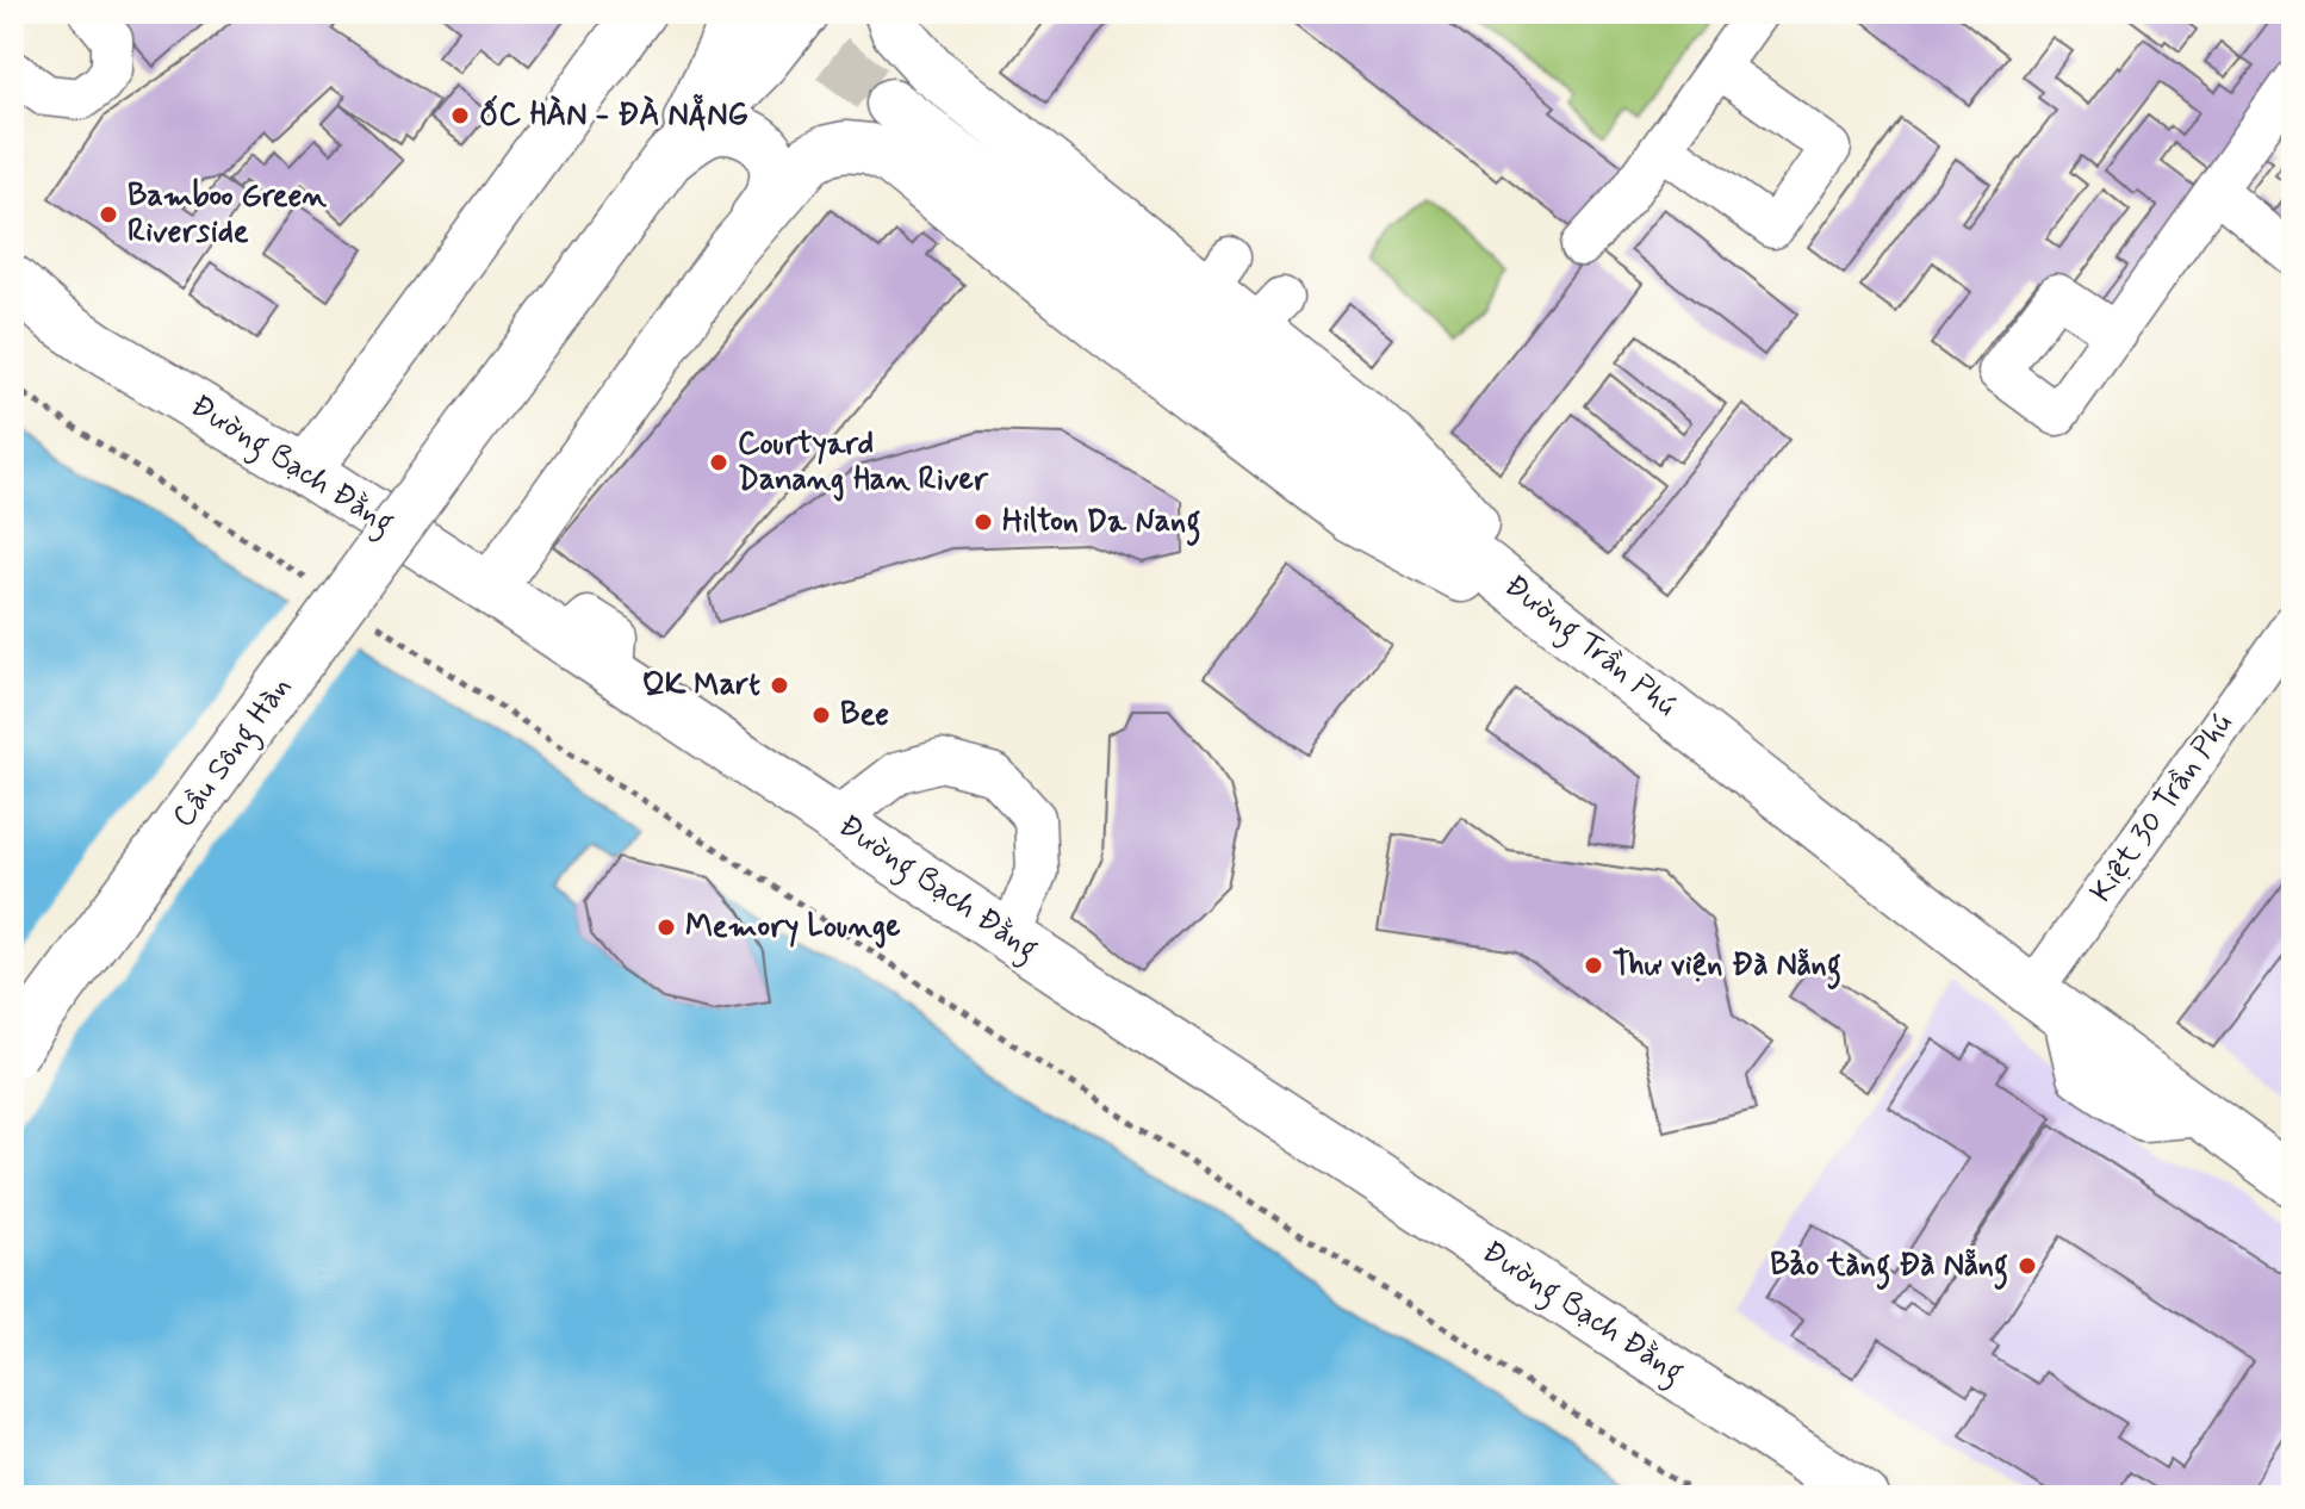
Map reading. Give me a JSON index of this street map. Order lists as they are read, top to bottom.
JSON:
{
  "streets": {
    "main road": ["Đường Bạch Đằng", "Đường Trần Phú", "Cầu Sông Hàn"],
    "street": ["Kiệt 30 Trần Phú"]
  },
  "crossings": [
    ["Đường Trần Phú", "Kiệt 30 Trần Phú"]
  ],
  "places": [
    "ỐC HÀN - ĐÀ NẴNG",
    "Bamboo Green Riverside",
    "Courtyard Danang Han River",
    "Hilton Da Nang",
    "QK Mart",
    "Bee",
    "Memory Lounge",
    "Thư viện Đà Nẵng",
    "Bảo tàng Đà Nẵng"
  ]
}
